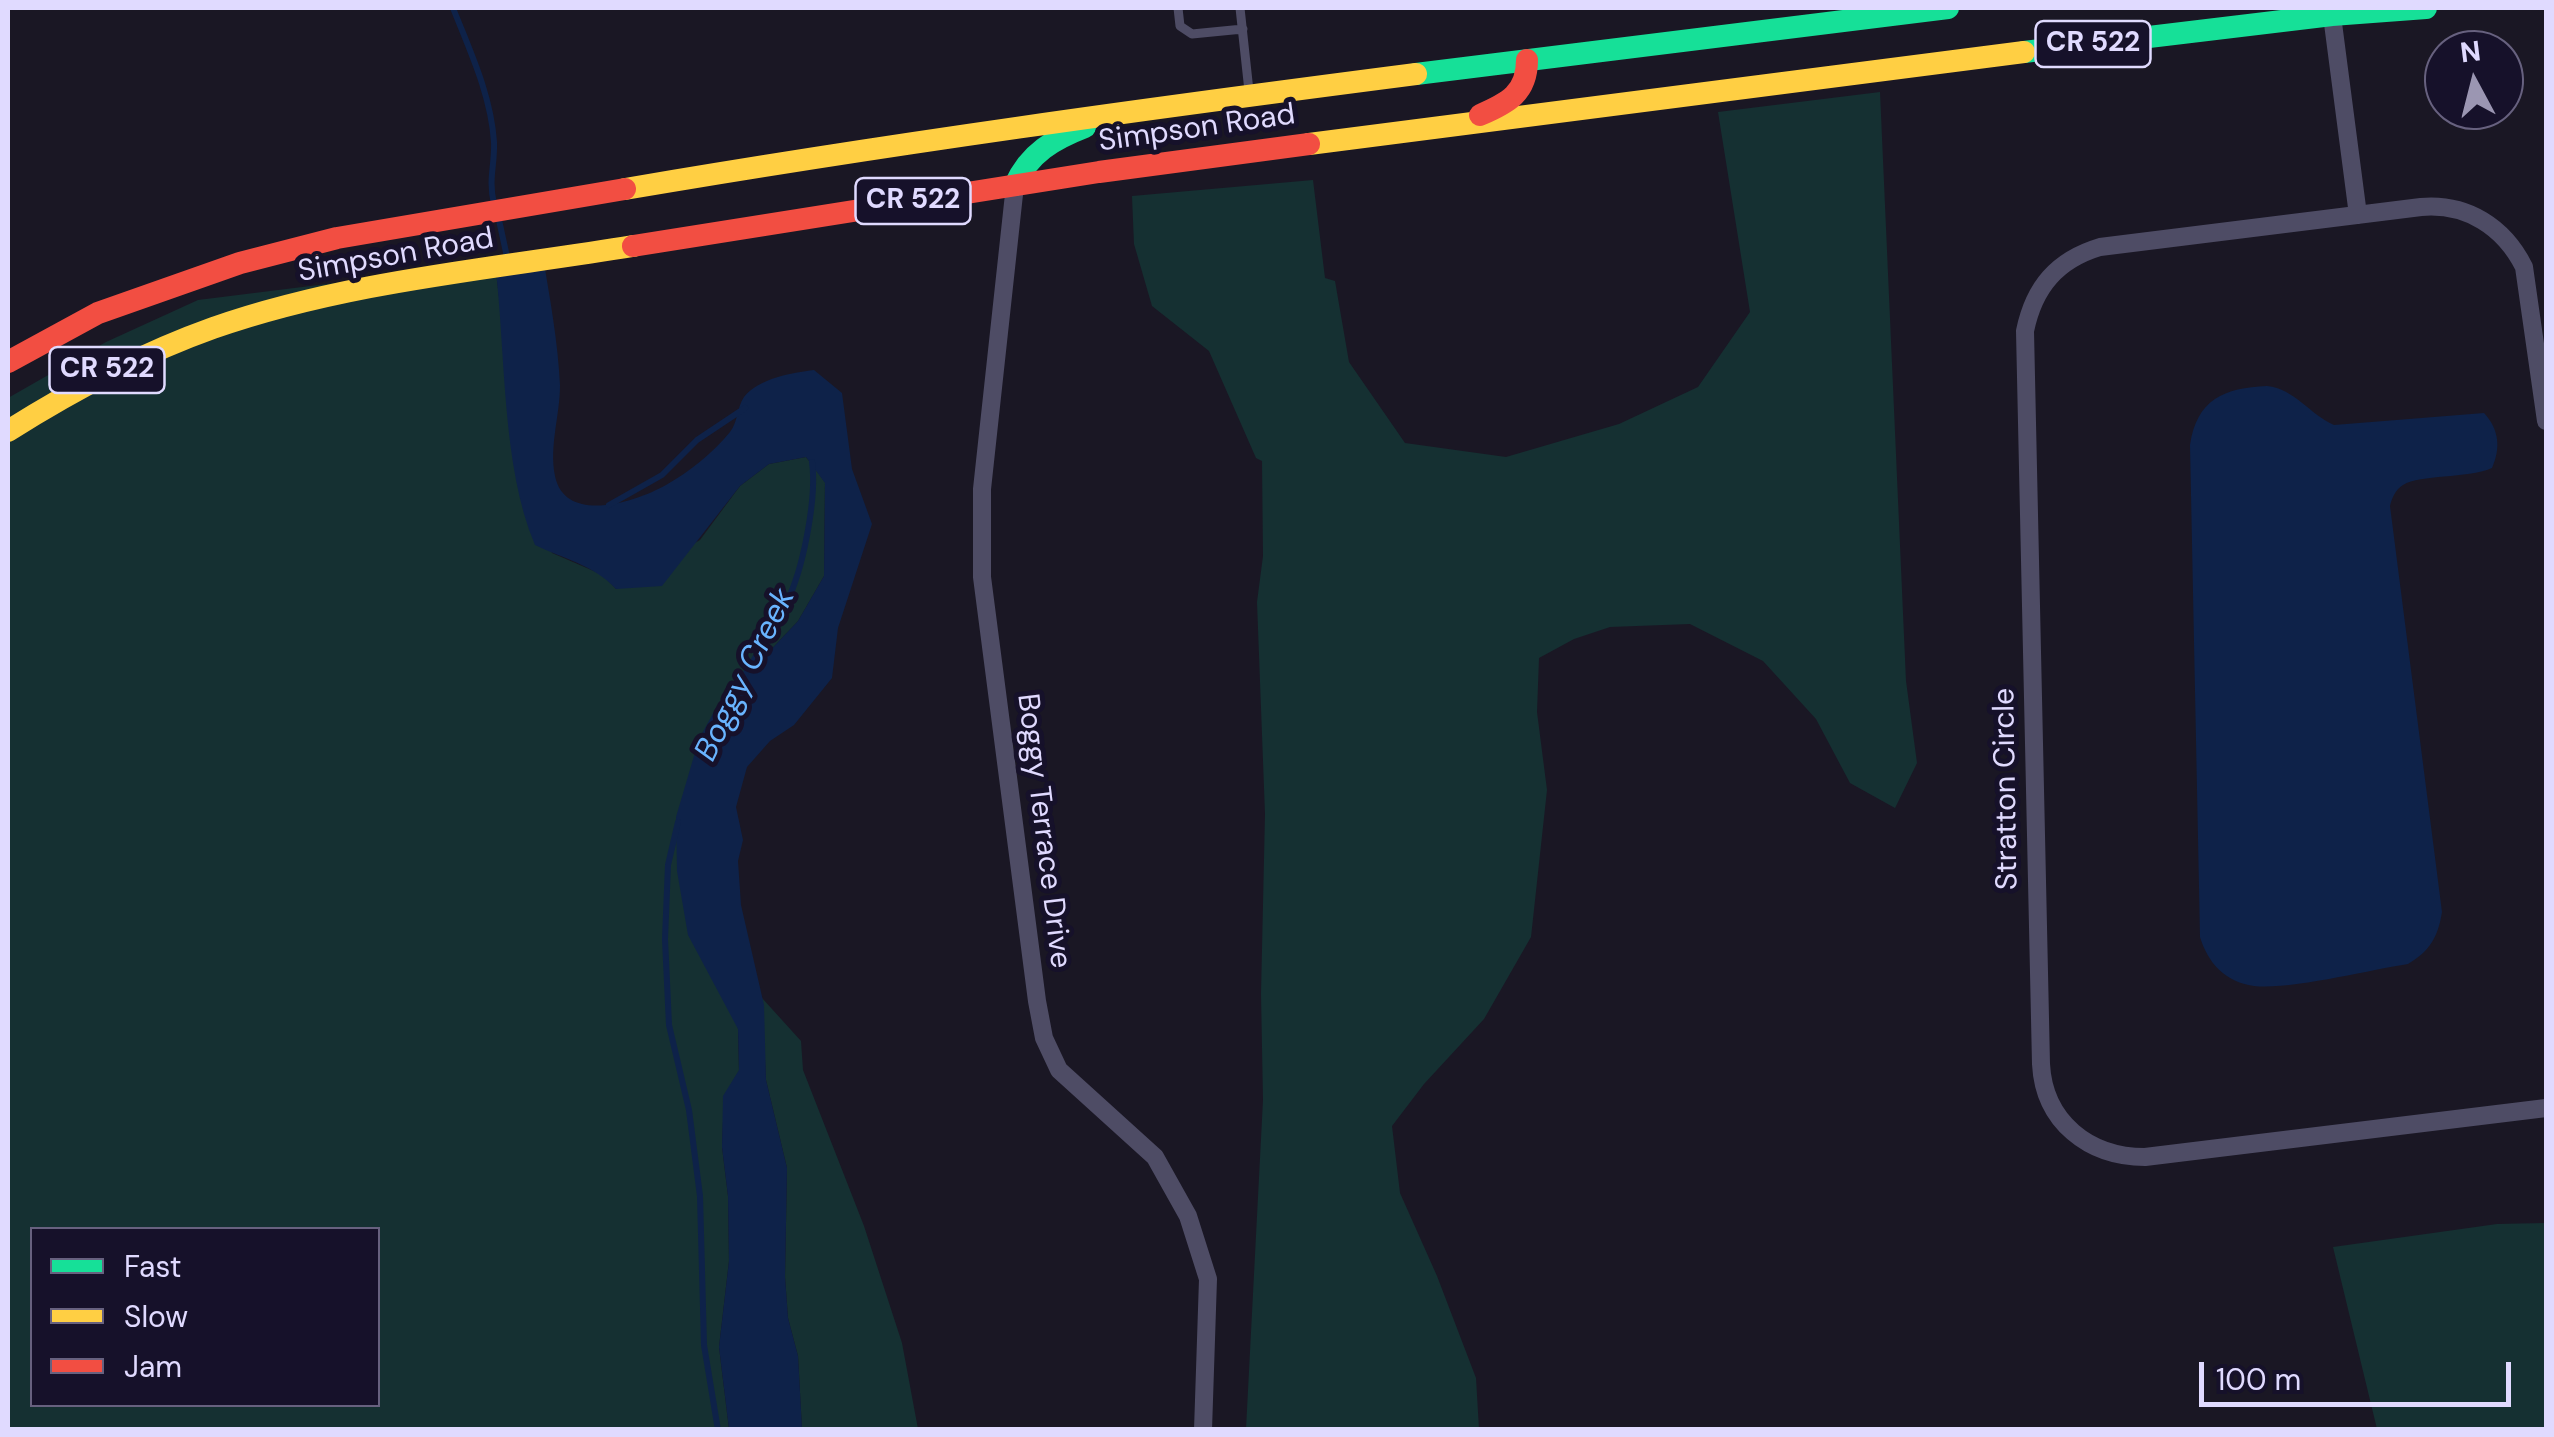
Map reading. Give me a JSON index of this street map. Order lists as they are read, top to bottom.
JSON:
{
  "streets": {
    "main road": ["CR 522", "Simpson Road"],
    "street": ["Stratton Circle", "Boggy Terrace Drive"]
  },
  "crossings": [
    ["Simpson Road", "Boggy Terrace Drive"]
  ],
  "water": ["Boggy Creek"],
  "legend": ["Fast", "Slow", "Jam"],
  "scale_bar": "100 m",
  "north": "top"
}
